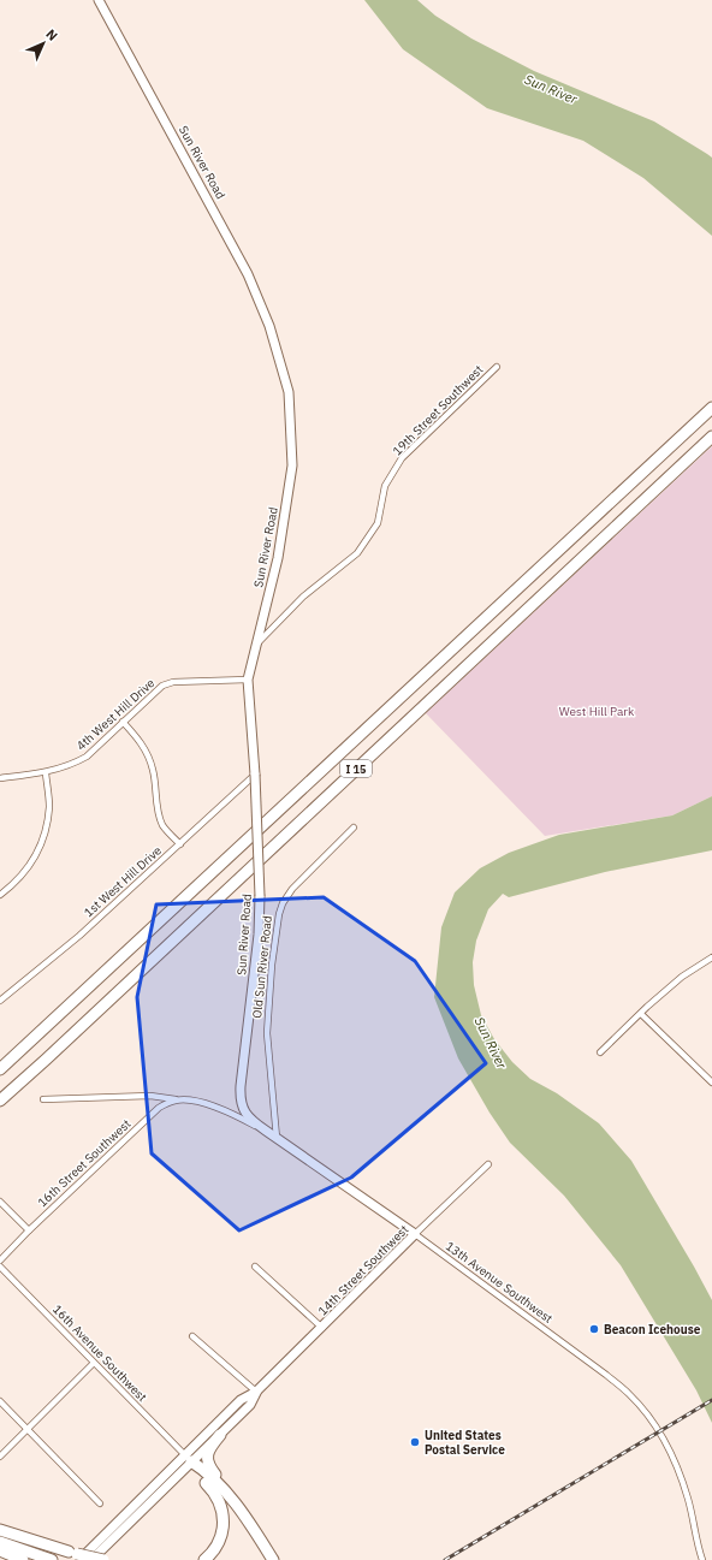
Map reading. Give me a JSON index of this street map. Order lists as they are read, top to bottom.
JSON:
{
  "streets": {
    "highway": ["I 15"],
    "street": [
      "Sun River Road",
      "19th Street Southwest",
      "4th West Hill Drive",
      "1st West Hill Drive",
      "Old Sun River Road",
      "16th Street Southwest",
      "14th Street Southwest",
      "13th Avenue Southwest",
      "16th Avenue Southwest"
    ]
  },
  "crossings": [
    ["Sun River Road", "19th Street Southwest"],
    ["Sun River Road", "4th West Hill Drive"],
    ["Sun River Road", "1st West Hill Drive"],
    ["Sun River Road", "13th Avenue Southwest"],
    ["Old Sun River Road", "13th Avenue Southwest"],
    ["16th Street Southwest", "13th Avenue Southwest"],
    ["14th Street Southwest", "13th Avenue Southwest"],
    ["14th Street Southwest", "16th Avenue Southwest"]
  ],
  "water": ["Sun River"],
  "parks": ["West Hill Park"],
  "places": ["Beacon Icehouse", "United States Postal Service"],
  "north": "top right"
}
